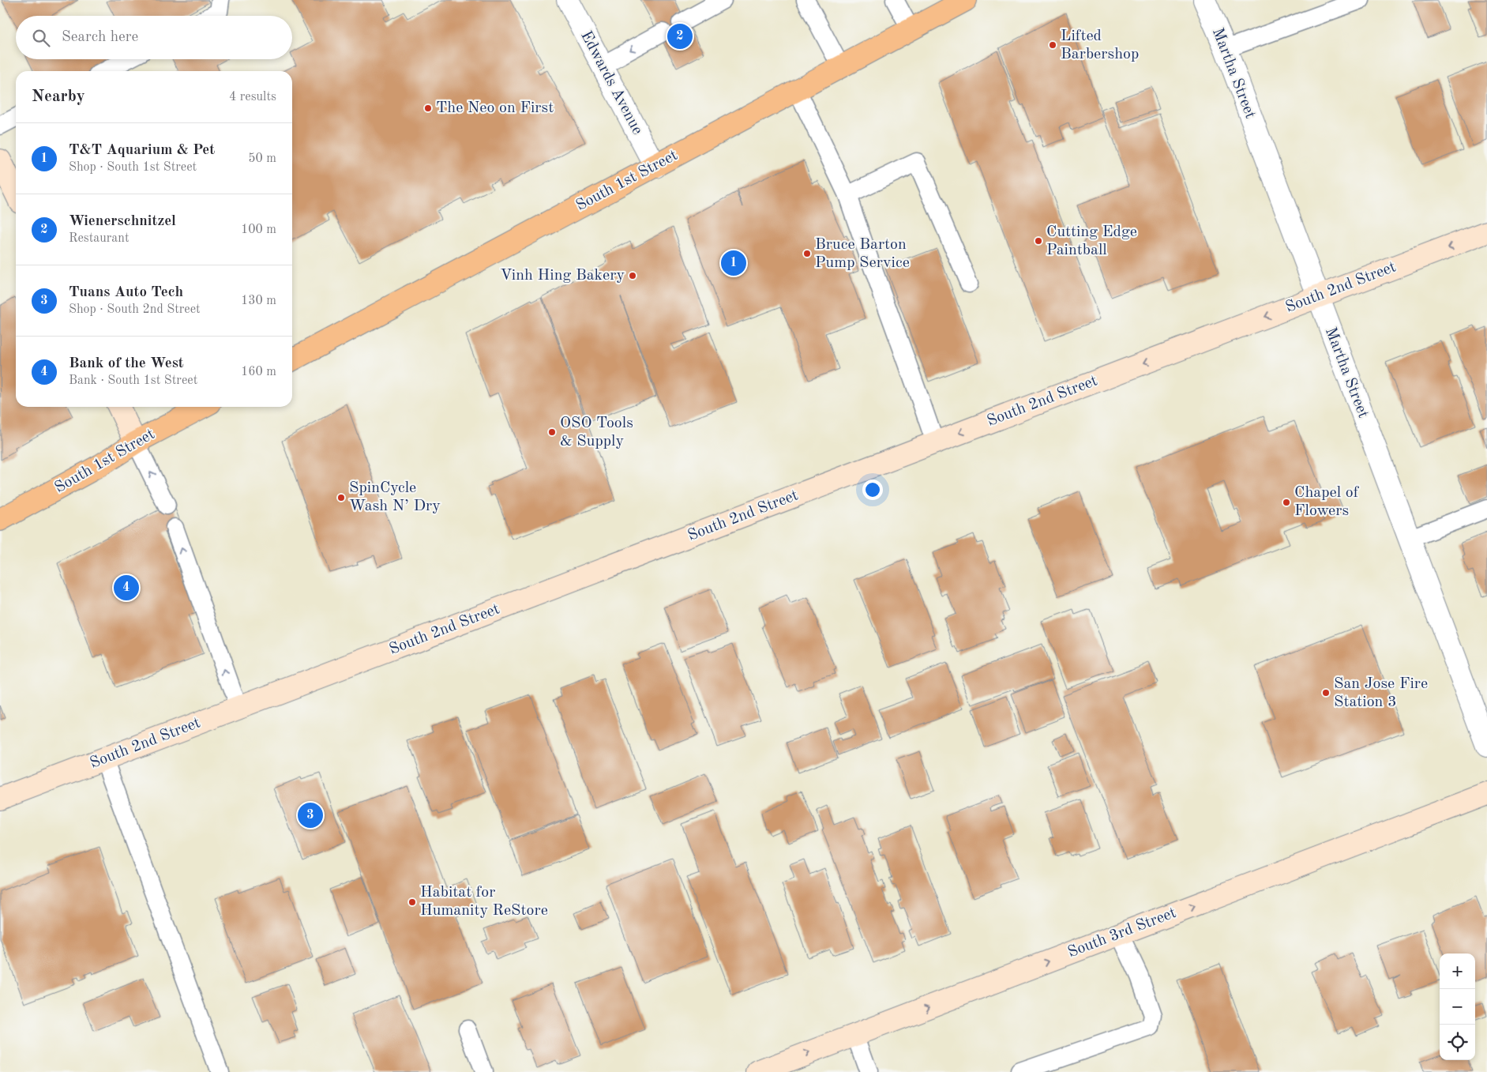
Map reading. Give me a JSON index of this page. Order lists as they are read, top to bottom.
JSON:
{
  "streets": {
    "main road": ["South 1st Street"],
    "street": [
      "Martha Street",
      "Edwards Avenue",
      "South 2nd Street",
      "South 3rd Street"
    ]
  },
  "crossings": [
    ["Martha Street", "South 2nd Street"],
    ["Edwards Avenue", "South 1st Street"]
  ],
  "one_way": ["South 2nd Street", "South 3rd Street"],
  "places": [
    "Lifted Barbershop",
    "The Neo on First",
    "Cutting Edge Paintball",
    "Bruce Barton Pump Service",
    "Vinh Hing Bakery",
    "OSO Tools & Supply",
    "SpinCycle Wash N’ Dry",
    "Chapel of Flowers",
    "San Jose Fire Station 3",
    "Habitat for Humanity ReStore"
  ],
  "page": {
    "search": "Search here",
    "pins": [
      "2",
      "1",
      "4",
      "3"
    ],
    "heading": ["Nearby", "4 results"],
    "list": [
      {
        "mark": "1",
        "name": "T&T Aquarium & Pet",
        "note": "Shop · South 1st Street",
        "value": "50 m"
      },
      {
        "mark": "2",
        "name": "Wienerschnitzel",
        "note": "Restaurant",
        "value": "100 m"
      },
      {
        "mark": "3",
        "name": "Tuans Auto Tech",
        "note": "Shop · South 2nd Street",
        "value": "130 m"
      },
      {
        "mark": "4",
        "name": "Bank of the West",
        "note": "Bank · South 1st Street",
        "value": "160 m"
      }
    ],
    "map_buttons": ["+", "−"]
  }
}
